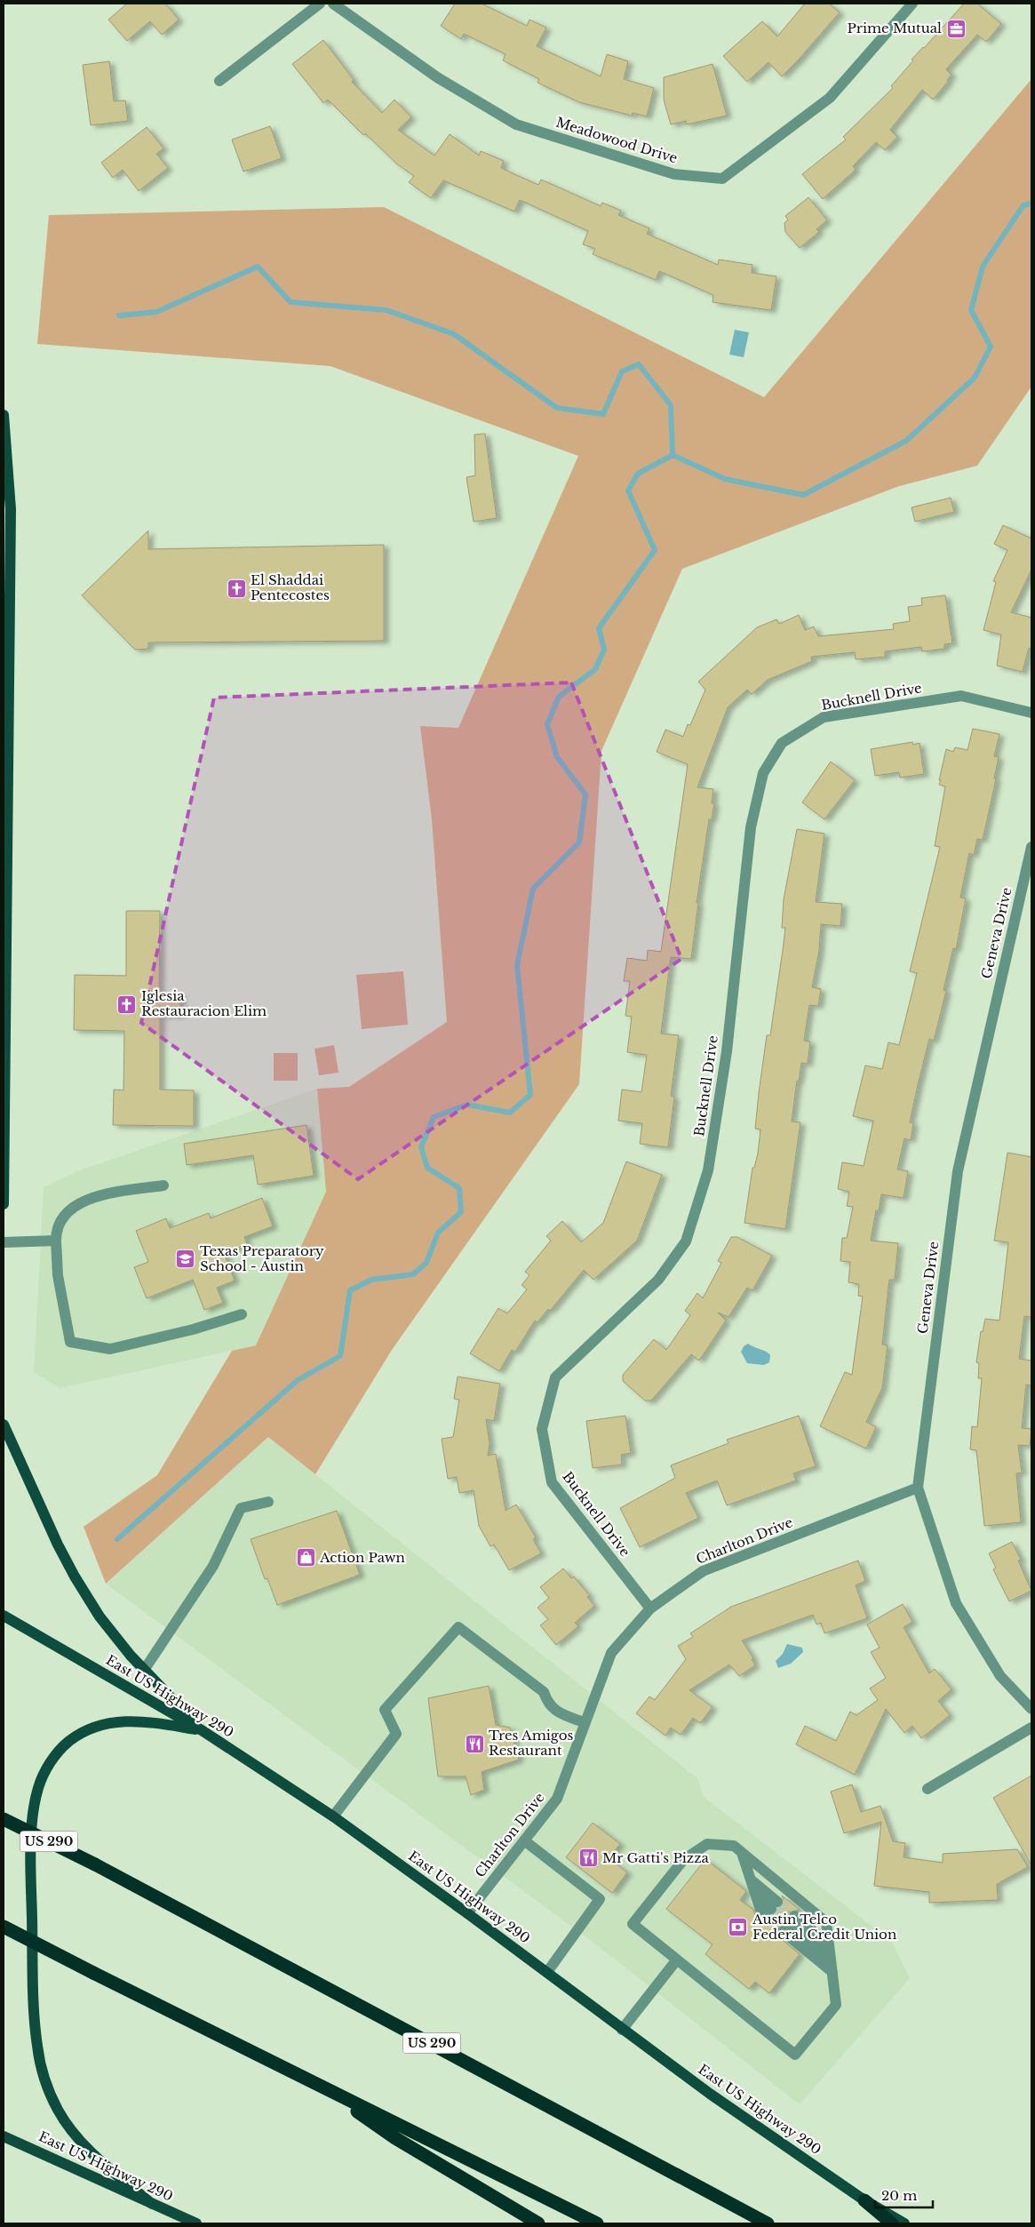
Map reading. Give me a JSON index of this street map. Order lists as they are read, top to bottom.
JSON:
{
  "streets": {
    "highway": ["US 290"],
    "main road": ["East US Highway 290"],
    "street": [
      "Meadowood Drive",
      "Bucknell Drive",
      "Geneva Drive",
      "Charlton Drive"
    ]
  },
  "crossings": [
    ["Bucknell Drive", "Charlton Drive"],
    ["Geneva Drive", "Charlton Drive"],
    ["Charlton Drive", "East US Highway 290"]
  ],
  "places": {
    "office": ["Prime Mutual"],
    "church": ["El Shaddai Pentecostes", "Iglesia Restauracion Elim"],
    "school or university": ["Texas Preparatory School - Austin"],
    "shop": ["Action Pawn"],
    "restaurant": ["Tres Amigos Restaurant", "Mr Gatti's Pizza"],
    "bank": ["Austin Telco Federal Credit Union"]
  },
  "scale_bar": "20 m"
}
